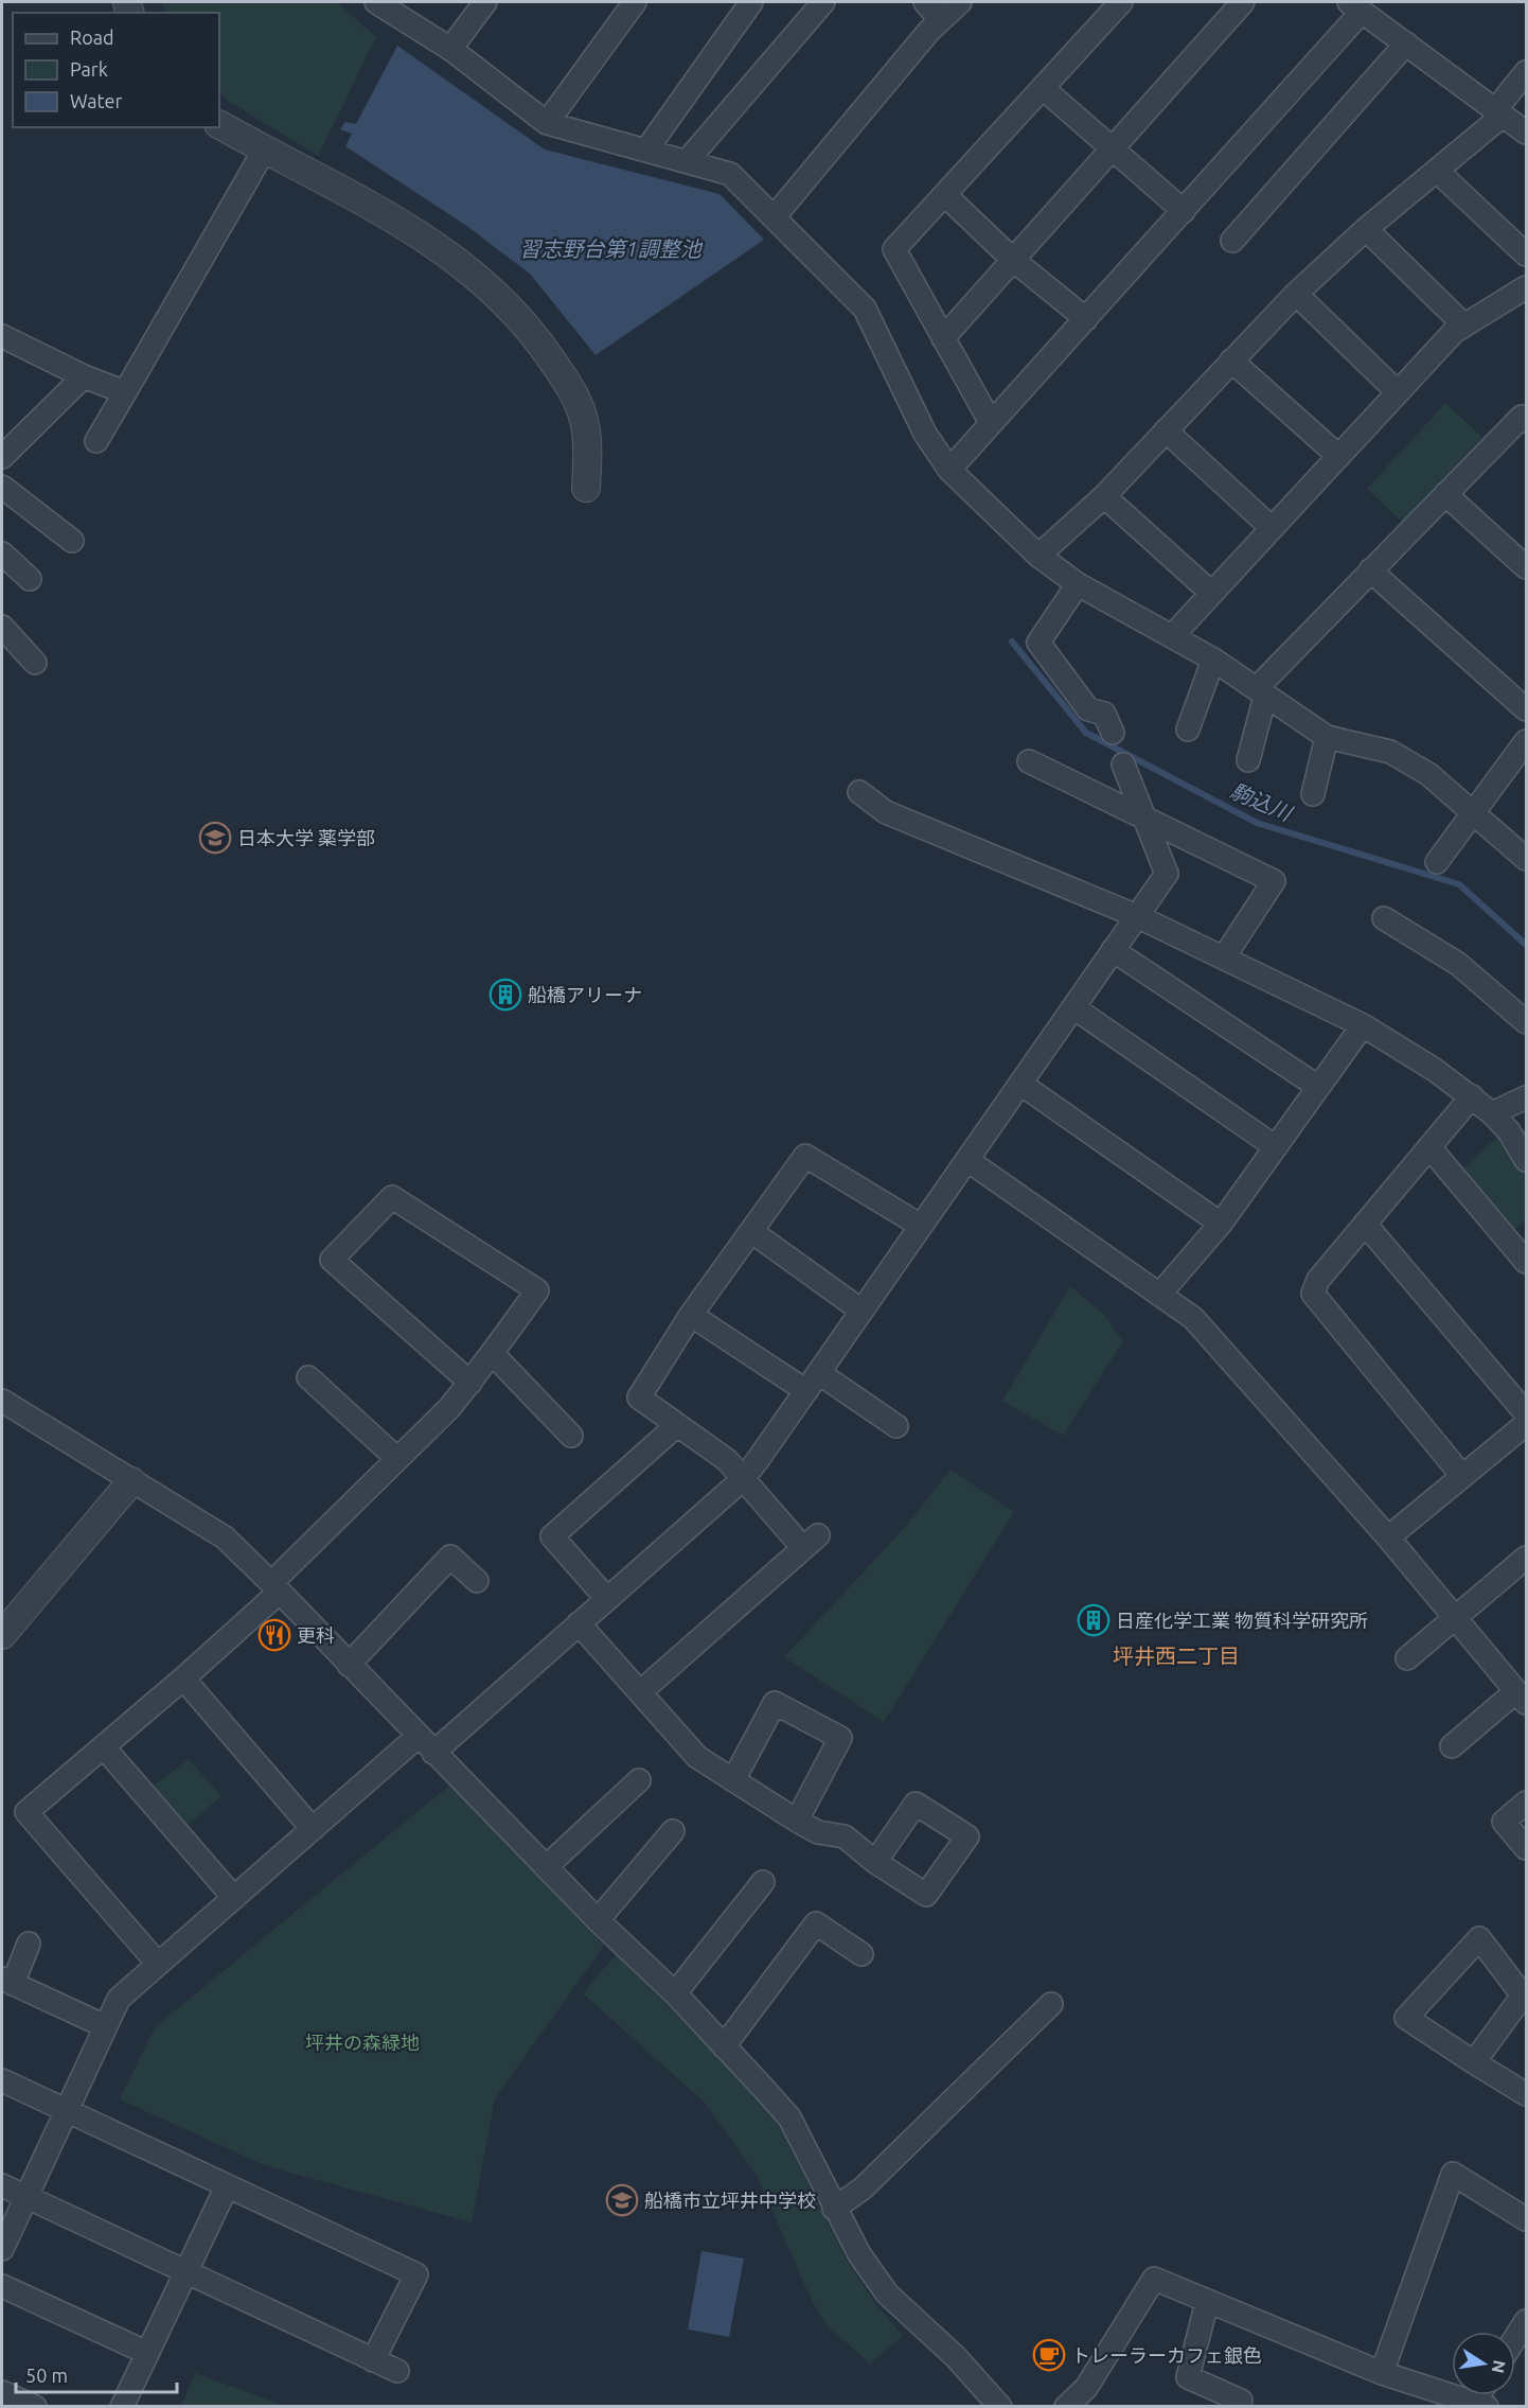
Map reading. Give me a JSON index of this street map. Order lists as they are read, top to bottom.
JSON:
{
  "districts": ["坪井西二丁目"],
  "water": ["習志野台第1調整池", "駒込川"],
  "parks": ["坪井の森緑地"],
  "places": {
    "school or university": ["日本大学 薬学部", "船橋市立坪井中学校"],
    "building": ["船橋アリーナ", "日産化学工業 物質科学研究所"],
    "restaurant": ["更科"],
    "cafe": ["トレーラーカフェ銀色"]
  },
  "legend": ["Road", "Park", "Water"],
  "scale_bar": "50 m",
  "north": "right"
}
